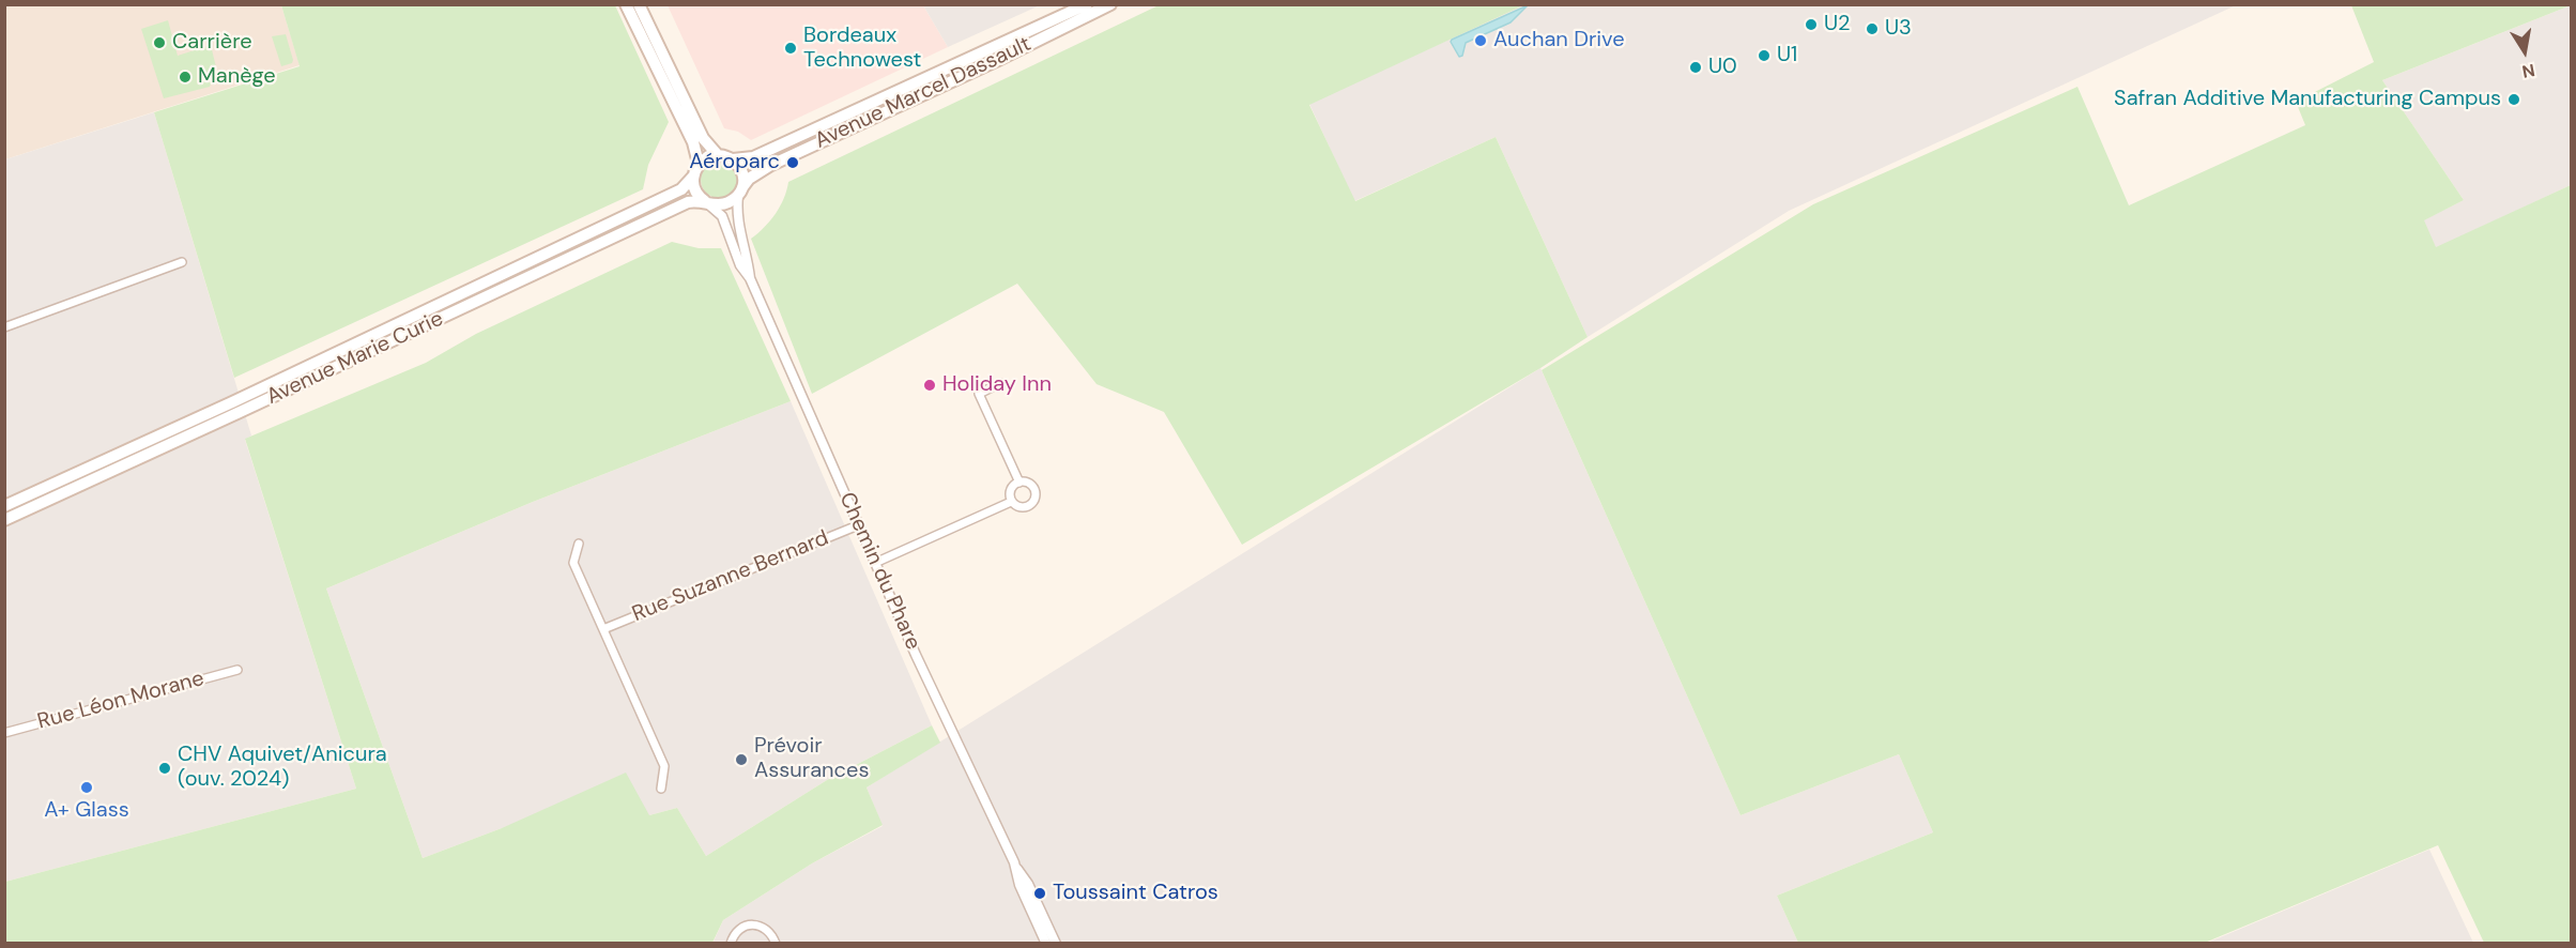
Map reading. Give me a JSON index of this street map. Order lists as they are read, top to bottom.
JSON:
{
  "streets": {
    "main road": ["Avenue Marcel Dassault", "Avenue Marie Curie"],
    "street": ["Chemin du Phare", "Rue Suzanne Bernard", "Rue Léon Morane"]
  },
  "crossings": [
    ["Avenue Marcel Dassault", "Avenue Marie Curie"],
    ["Avenue Marcel Dassault", "Chemin du Phare"],
    ["Avenue Marie Curie", "Chemin du Phare"],
    ["Chemin du Phare", "Rue Suzanne Bernard"]
  ],
  "places": [
    "U2",
    "U3",
    "Auchan Drive",
    "Carrière",
    "Bordeaux Technowest",
    "U1",
    "U0",
    "Manège",
    "Safran Additive Manufacturing Campus",
    "Aéroparc",
    "Holiday Inn",
    "Prévoir Assurances",
    "CHV Aquivet/Anicura (ouv. 2024)",
    "A+ Glass",
    "Toussaint Catros"
  ],
  "north": "bottom"
}
